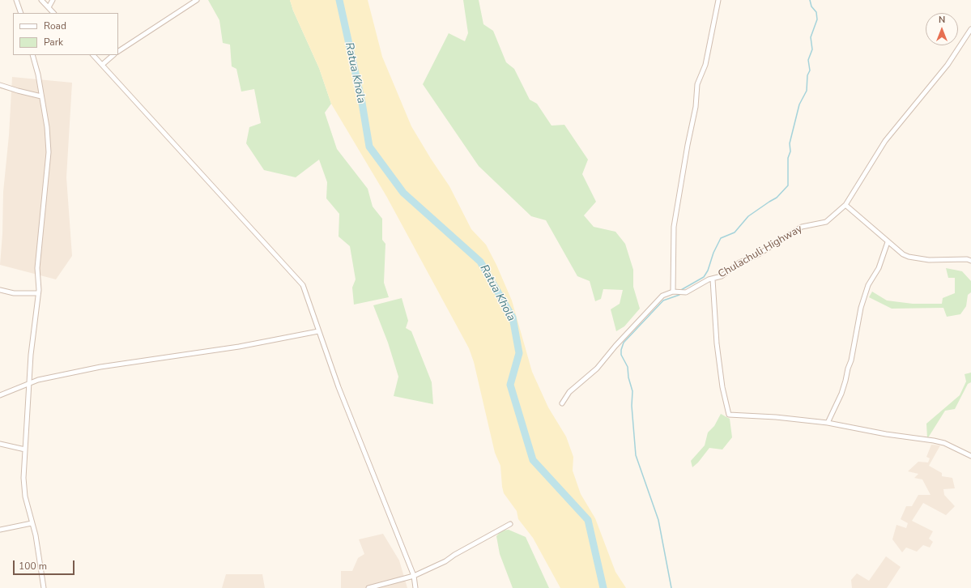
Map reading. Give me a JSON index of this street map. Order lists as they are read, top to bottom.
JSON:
{
  "streets": {
    "street": ["Chulachuli Highway"]
  },
  "water": ["Ratua Khola"],
  "legend": ["Road", "Park"],
  "scale_bar": "100 m",
  "north": "top"
}
